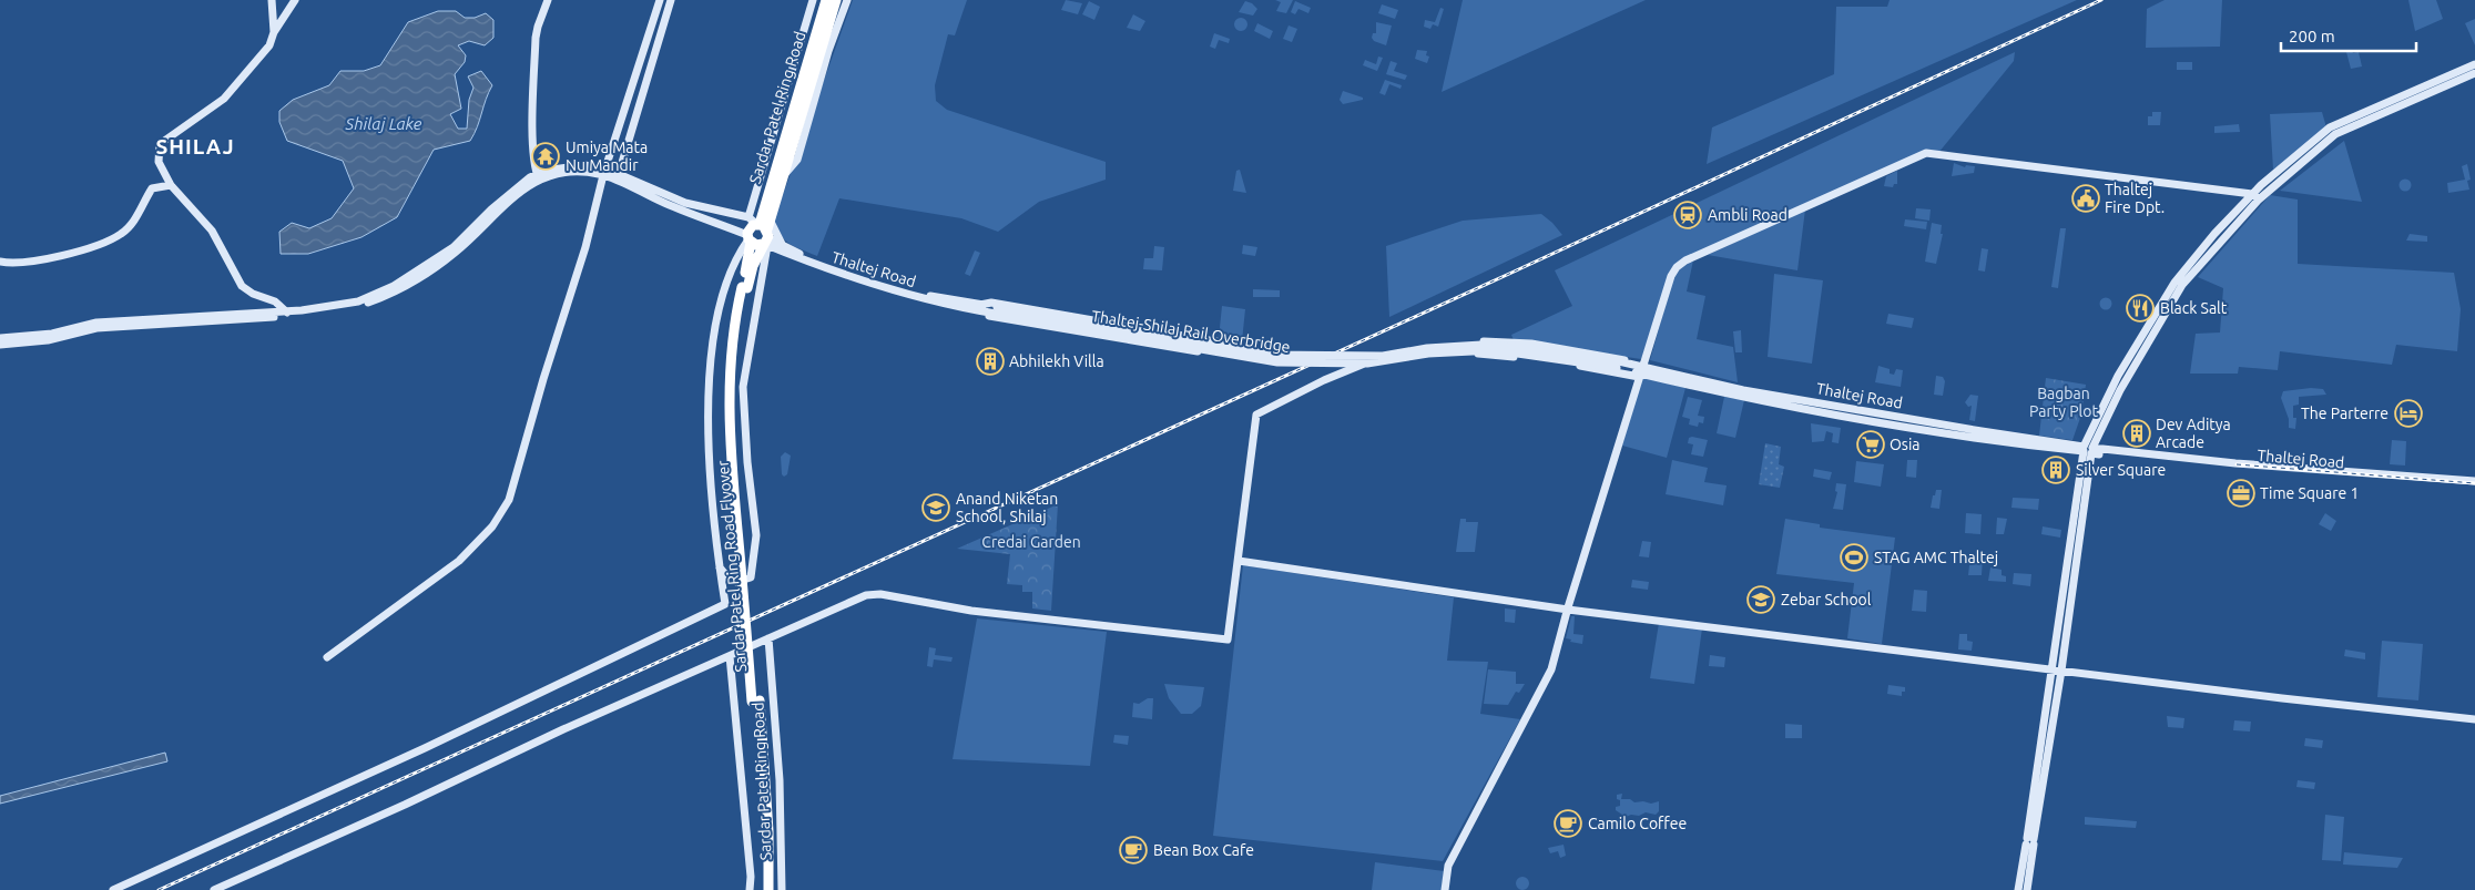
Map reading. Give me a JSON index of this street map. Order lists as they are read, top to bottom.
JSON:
{
  "streets": {
    "highway": ["Sardar Patel Ring Road", "Sardar Patel Ring Road Flyover"],
    "street": ["Thaltej Road", "Thaltej-Shilaj Rail Overbridge"]
  },
  "crossings": [
    ["Sardar Patel Ring Road", "Thaltej Road"],
    ["Sardar Patel Ring Road", "Sardar Patel Ring Road Flyover"],
    ["Thaltej Road", "Thaltej-Shilaj Rail Overbridge"],
    ["Thaltej Road", "Sardar Patel Ring Road Flyover"]
  ],
  "districts": ["SHILAJ"],
  "water": ["Shilaj Lake"],
  "parks": ["Bagban Party Plot", "Credai Garden"],
  "places": {
    "temple": ["Umiya Mata Nu Mandir"],
    "public building": ["Thaltej Fire Dpt."],
    "station": ["Ambli Road"],
    "restaurant": ["Black Salt"],
    "building": ["Abhilekh Villa", "Dev Aditya Arcade", "Silver Square"],
    "hotel": ["The Parterre"],
    "supermarket": ["Osia"],
    "office": ["Time Square 1"],
    "school or university": ["Anand Niketan School, Shilaj", "Zebar School"],
    "sports": ["STAG AMC Thaltej"],
    "cafe": ["Camilo Coffee", "Bean Box Cafe"]
  },
  "scale_bar": "200 m"
}
